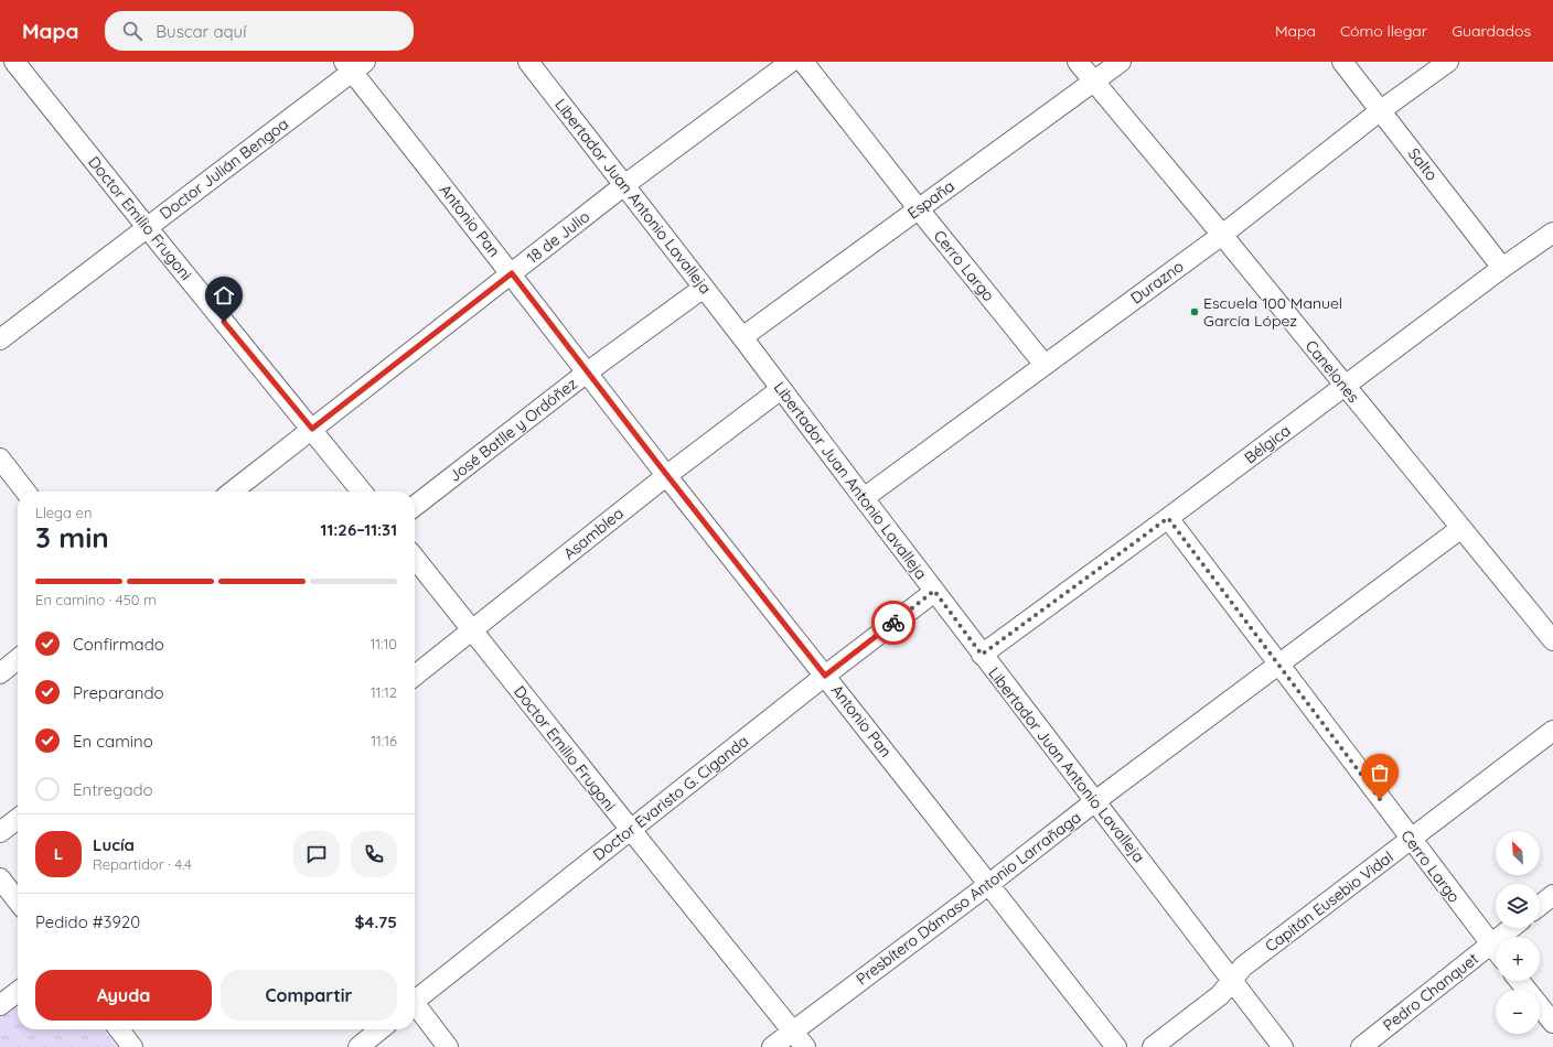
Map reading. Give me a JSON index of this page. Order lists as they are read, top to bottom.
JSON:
{
  "streets": {
    "street": [
      "Salto",
      "Doctor Julián Bengoa",
      "Libertador Juan Antonio Lavalleja",
      "España",
      "Doctor Emilio Frugoni",
      "Antonio Pan",
      "18 de Julio",
      "Cerro Largo",
      "Durazno",
      "Canelones",
      "José Batlle y Ordóñez",
      "Bélgica",
      "Asamblea",
      "Doctor Evaristo G. Ciganda",
      "Presbítero Dámaso Antonio Larrañaga",
      "Capitán Eusebio Vidal",
      "Pedro Chanquet"
    ]
  },
  "crossings": [
    ["Salto", "Durazno"],
    ["Salto", "Bélgica"],
    ["Doctor Julián Bengoa", "Doctor Emilio Frugoni"],
    ["Doctor Julián Bengoa", "Antonio Pan"],
    ["Libertador Juan Antonio Lavalleja", "España"],
    ["Libertador Juan Antonio Lavalleja", "18 de Julio"],
    ["Libertador Juan Antonio Lavalleja", "Durazno"],
    ["Libertador Juan Antonio Lavalleja", "José Batlle y Ordóñez"],
    ["Libertador Juan Antonio Lavalleja", "Bélgica"],
    ["Libertador Juan Antonio Lavalleja", "Asamblea"],
    ["Libertador Juan Antonio Lavalleja", "Doctor Evaristo G. Ciganda"],
    ["Libertador Juan Antonio Lavalleja", "Presbítero Dámaso Antonio Larrañaga"],
    ["Libertador Juan Antonio Lavalleja", "Capitán Eusebio Vidal"],
    ["España", "Cerro Largo"],
    ["España", "Canelones"],
    ["Doctor Emilio Frugoni", "18 de Julio"],
    ["Doctor Emilio Frugoni", "Asamblea"],
    ["Doctor Emilio Frugoni", "Doctor Evaristo G. Ciganda"],
    ["Doctor Emilio Frugoni", "Presbítero Dámaso Antonio Larrañaga"],
    ["Antonio Pan", "18 de Julio"],
    ["Antonio Pan", "José Batlle y Ordóñez"],
    ["Antonio Pan", "Asamblea"],
    ["Antonio Pan", "Doctor Evaristo G. Ciganda"],
    ["Antonio Pan", "Presbítero Dámaso Antonio Larrañaga"],
    ["Cerro Largo", "Durazno"],
    ["Cerro Largo", "Bélgica"],
    ["Cerro Largo", "Presbítero Dámaso Antonio Larrañaga"],
    ["Cerro Largo", "Capitán Eusebio Vidal"],
    ["Cerro Largo", "Pedro Chanquet"],
    ["Durazno", "Canelones"],
    ["Canelones", "Bélgica"],
    ["Canelones", "Presbítero Dámaso Antonio Larrañaga"]
  ],
  "places": ["Escuela 100 Manuel García López"],
  "north": "top left",
  "page": {
    "header": "Mapa",
    "search": "Buscar aquí",
    "nav": ["Mapa", "Cómo llegar", "Guardados"],
    "heading": ["3 min", "Llega en", "11:26–11:31"],
    "panel": [
      "Lucía",
      "Repartidor · 4.4",
      "Pedido #3920",
      "$4.75"
    ],
    "bar": "En camino · 450 m",
    "list": [
      ["Confirmado", "11:10"],
      ["Preparando", "11:12"],
      ["En camino", "11:16"],
      "Entregado"
    ],
    "map_buttons": ["+", "−"],
    "round": "L",
    "buttons": ["Ayuda", "Compartir"]
  }
}
